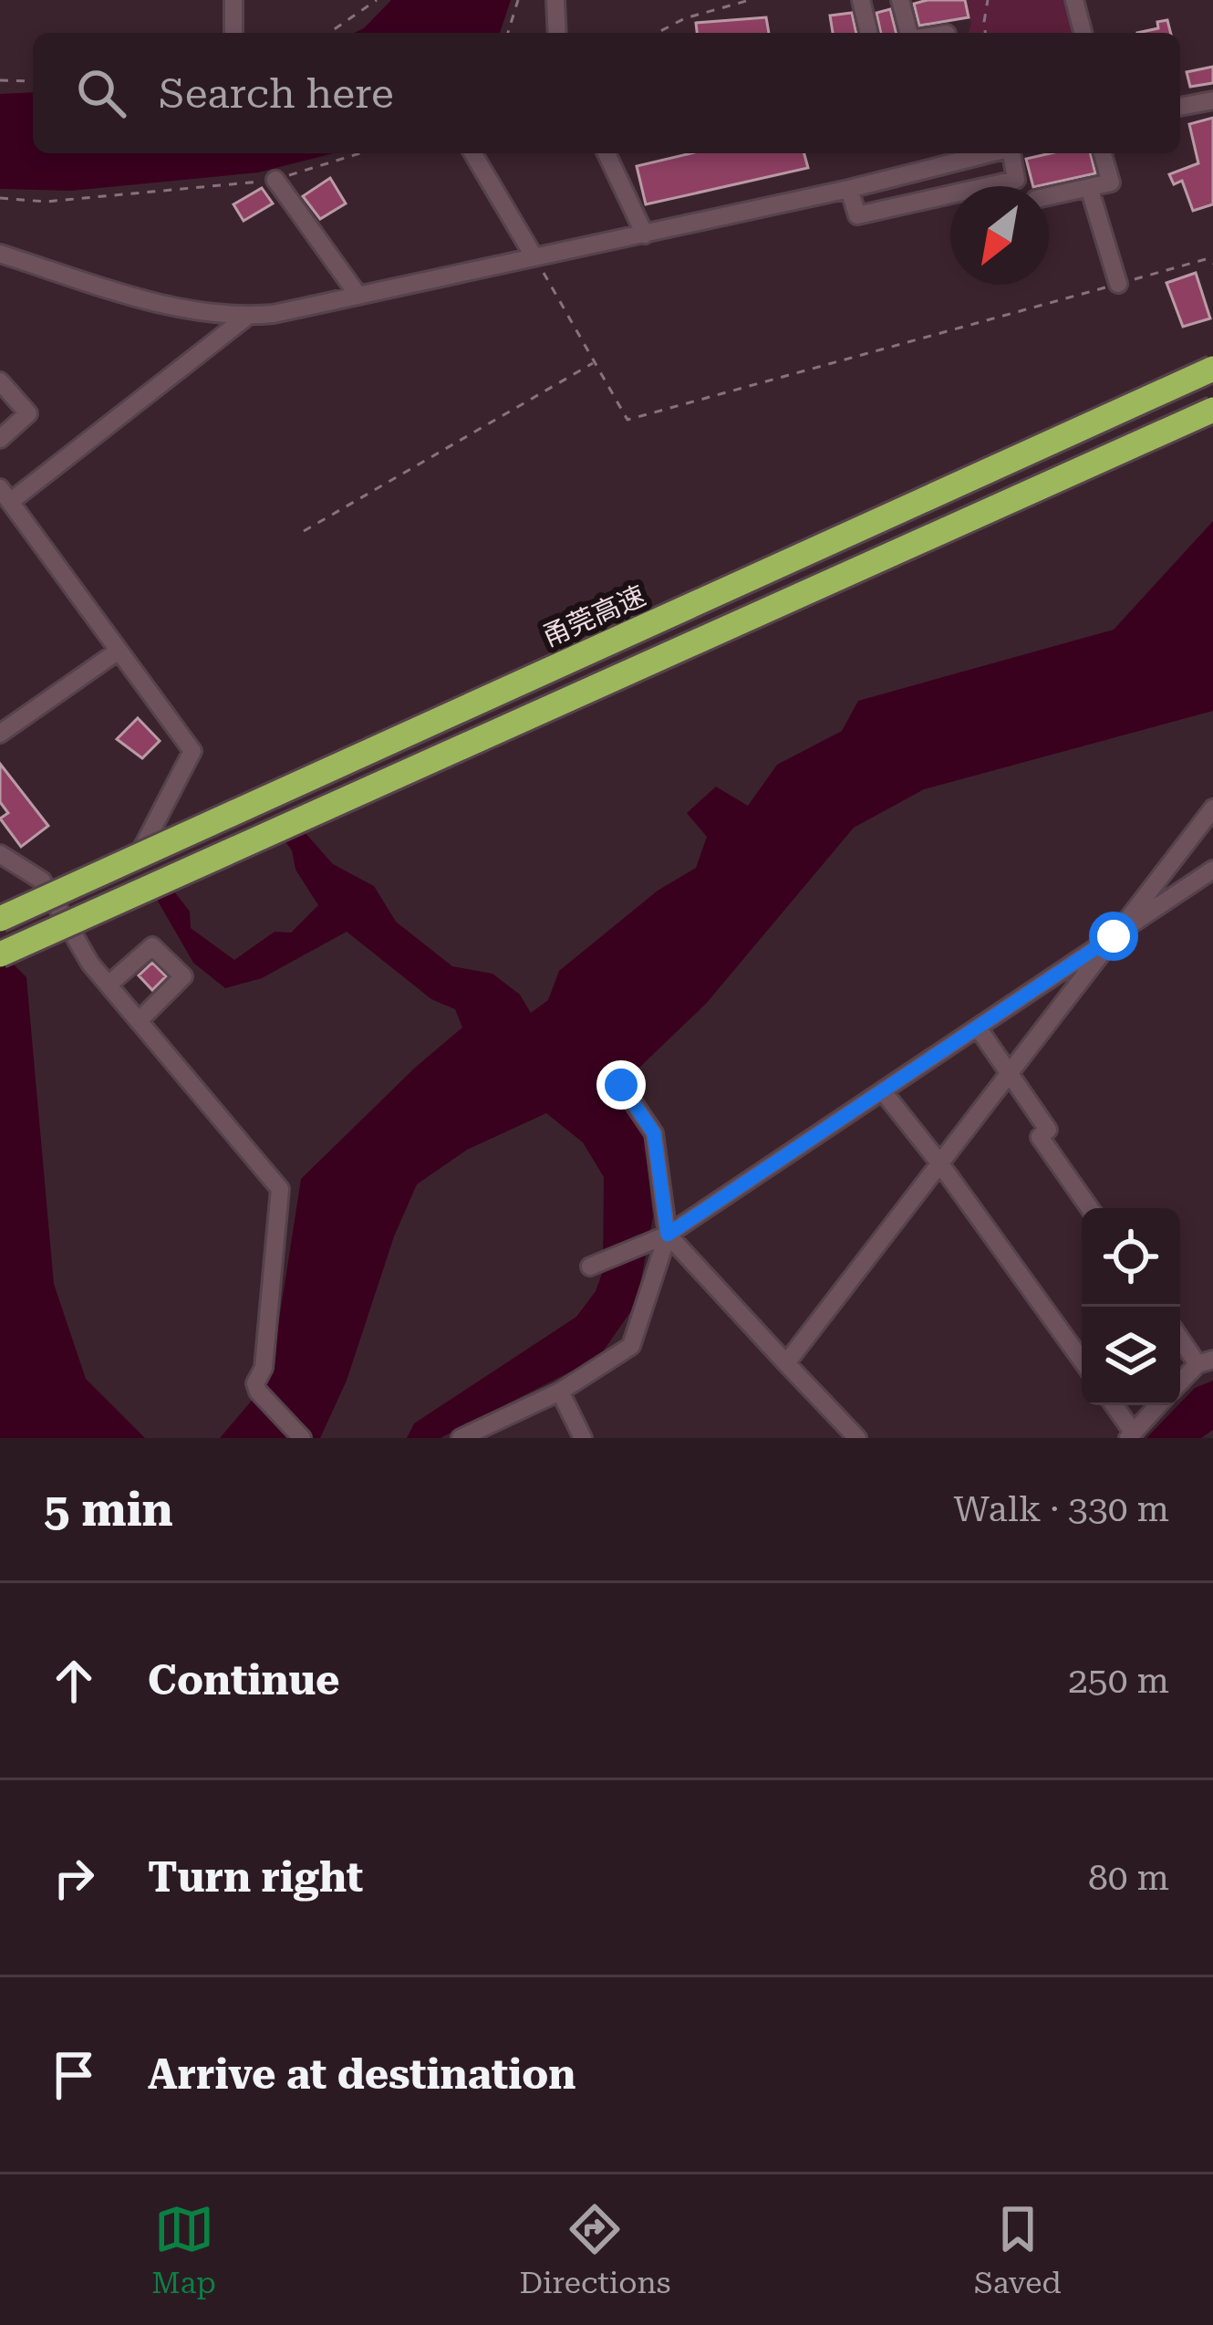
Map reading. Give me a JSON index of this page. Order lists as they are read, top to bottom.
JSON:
{
  "streets": {
    "highway": ["甬莞高速"]
  },
  "north": "bottom left",
  "page": {
    "search": "Search here",
    "heading": ["5 min", "Walk · 330 m"],
    "list": [
      ["Continue", "250 m"],
      ["Turn right", "80 m"],
      "Arrive at destination"
    ],
    "nav": ["Map", "Directions", "Saved"]
  }
}
